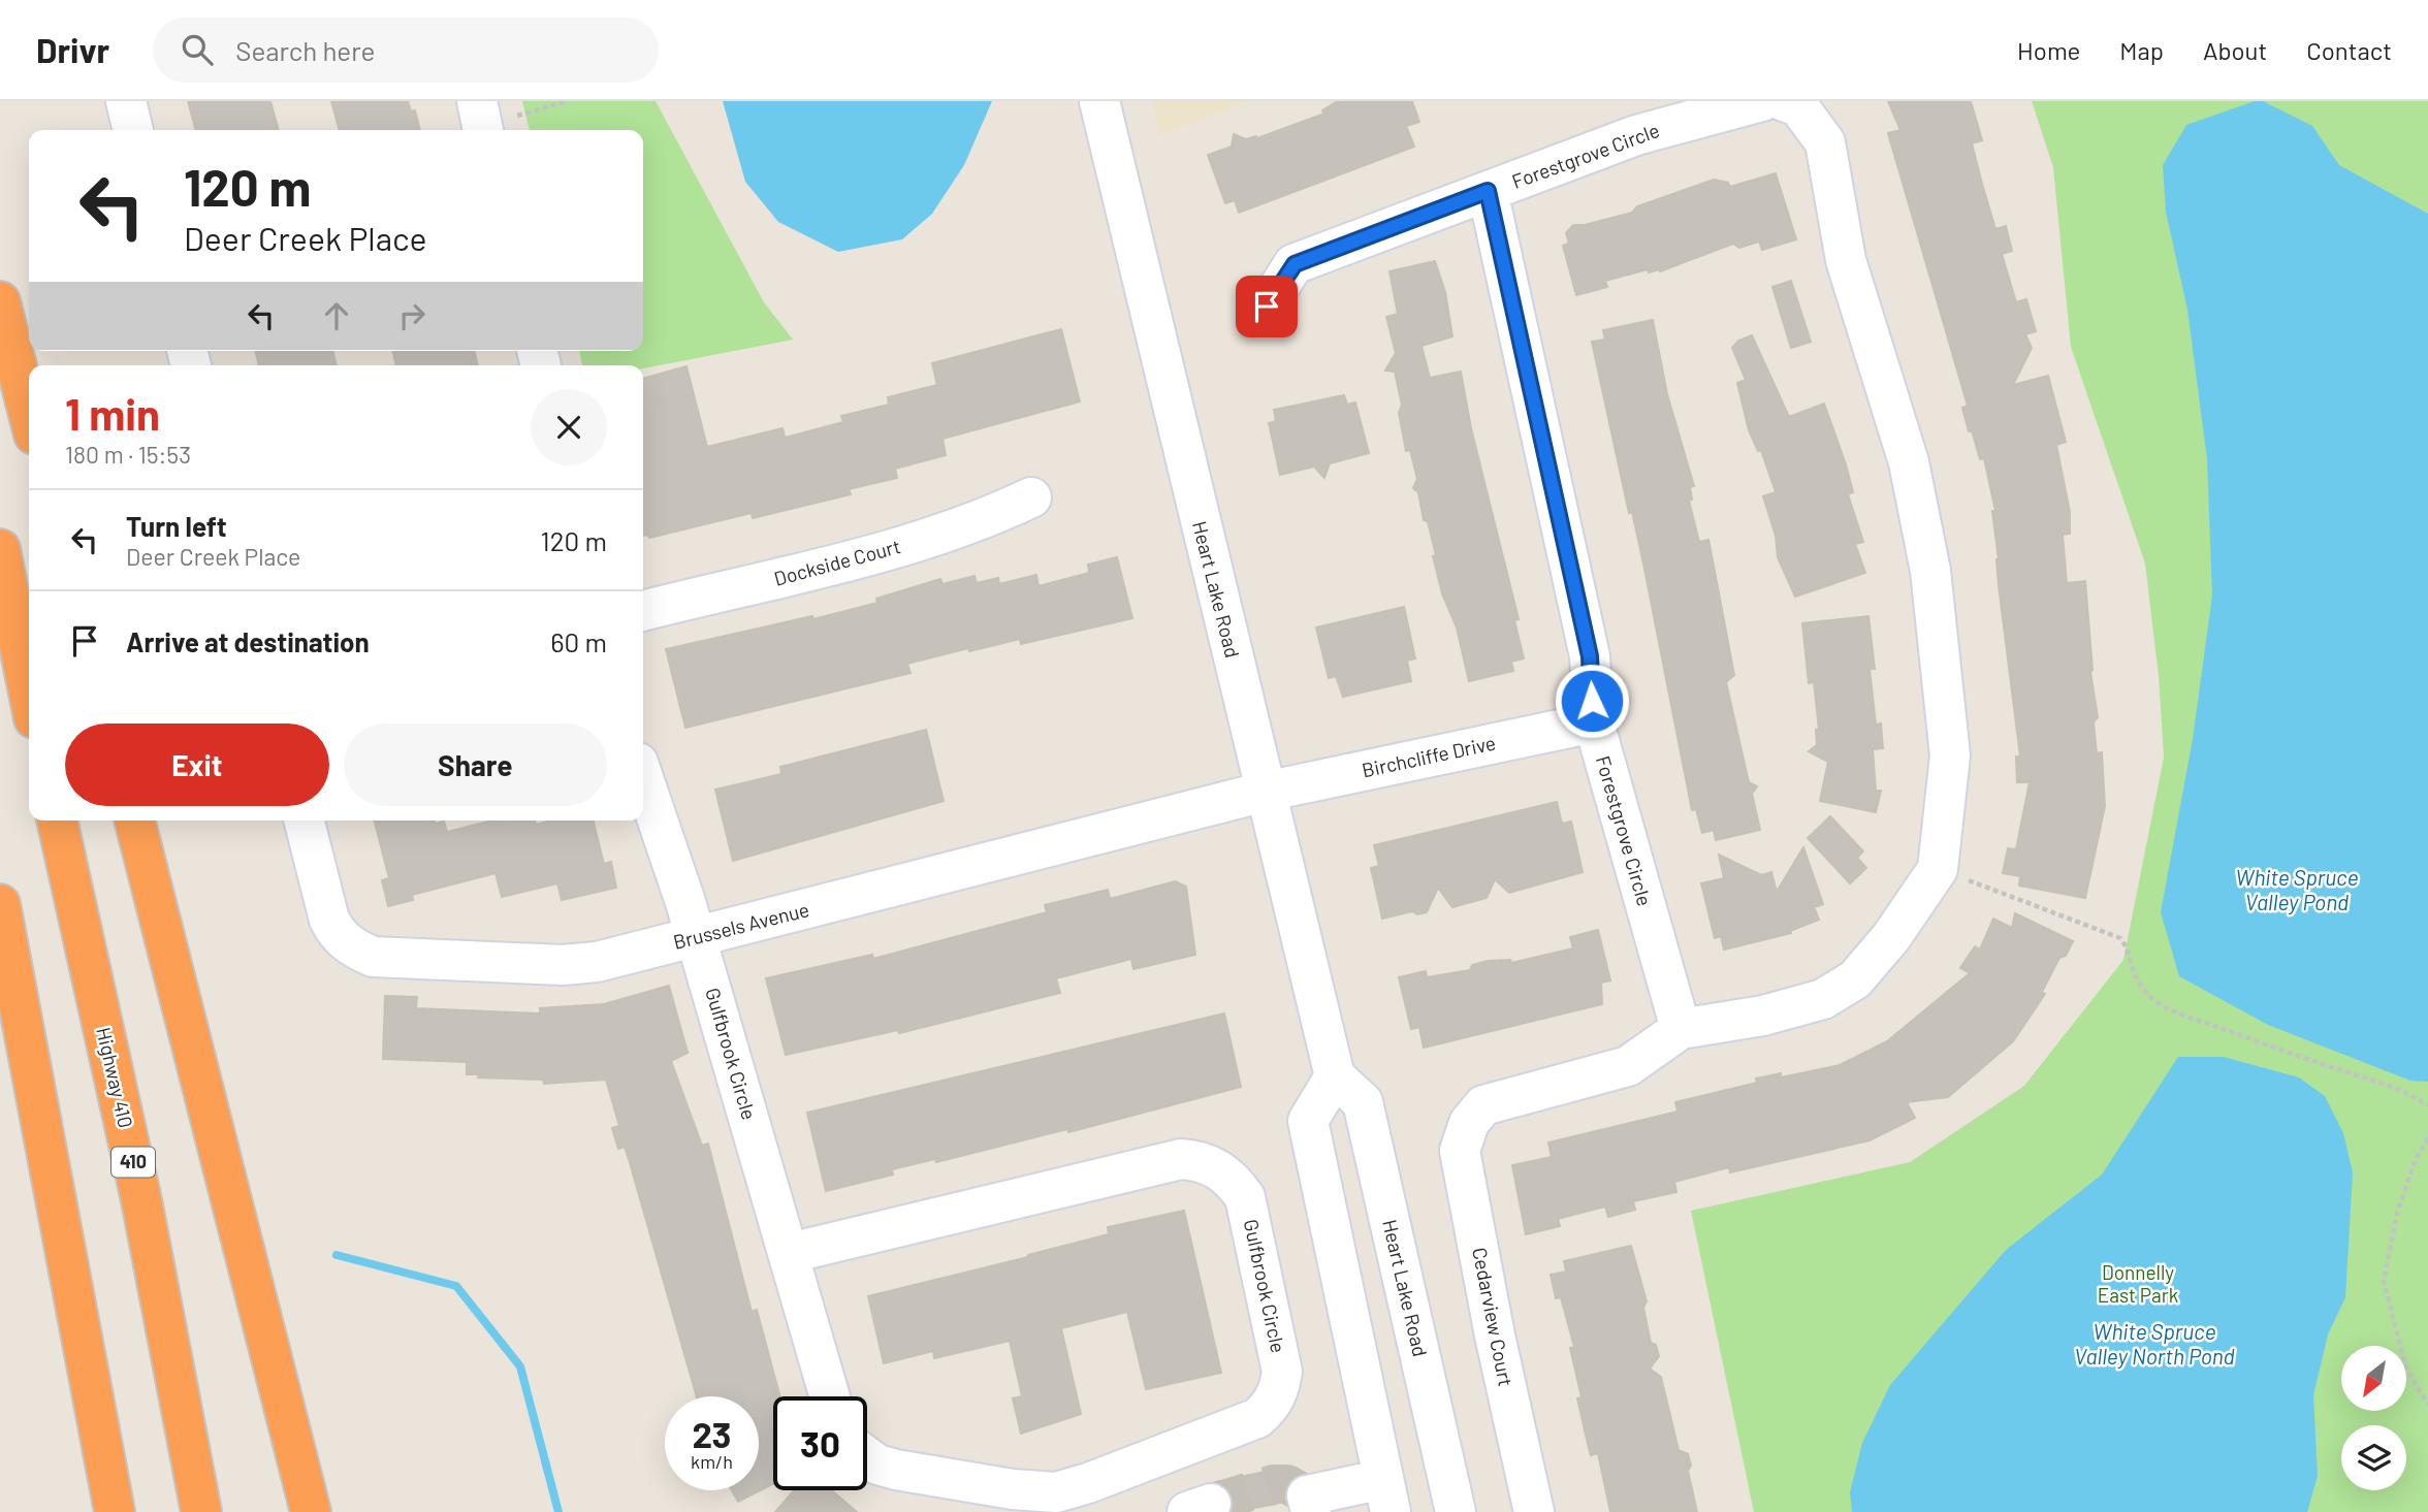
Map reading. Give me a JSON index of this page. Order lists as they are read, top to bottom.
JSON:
{
  "streets": {
    "highway": ["Highway 410", "410"],
    "street": [
      "Forestgrove Circle",
      "Dockside Court",
      "Heart Lake Road",
      "Birchcliffe Drive",
      "Brussels Avenue",
      "Gulfbrook Circle",
      "Cedarview Court"
    ]
  },
  "crossings": [
    ["Forestgrove Circle", "Birchcliffe Drive"],
    ["Forestgrove Circle", "Cedarview Court"],
    ["Heart Lake Road", "Birchcliffe Drive"],
    ["Heart Lake Road", "Brussels Avenue"],
    ["Birchcliffe Drive", "Brussels Avenue"],
    ["Brussels Avenue", "Gulfbrook Circle"]
  ],
  "water": ["White Spruce Valley Pond", "White Spruce Valley North Pond"],
  "parks": ["Donnelly East Park"],
  "north": "bottom left",
  "page": {
    "header": "Drivr",
    "search": "Search here",
    "nav": [
      "Home",
      "Map",
      "About",
      "Contact"
    ],
    "turn": ["120 m", "Deer Creek Place"],
    "heading": ["1 min", "180 m · 15:53"],
    "list": [
      {
        "name": "Turn left",
        "note": "Deer Creek Place",
        "value": "120 m"
      },
      {
        "name": "Arrive at destination",
        "value": "60 m"
      }
    ],
    "buttons": ["Exit", "Share"],
    "speed": "23 km/h",
    "limit": "30"
  }
}
